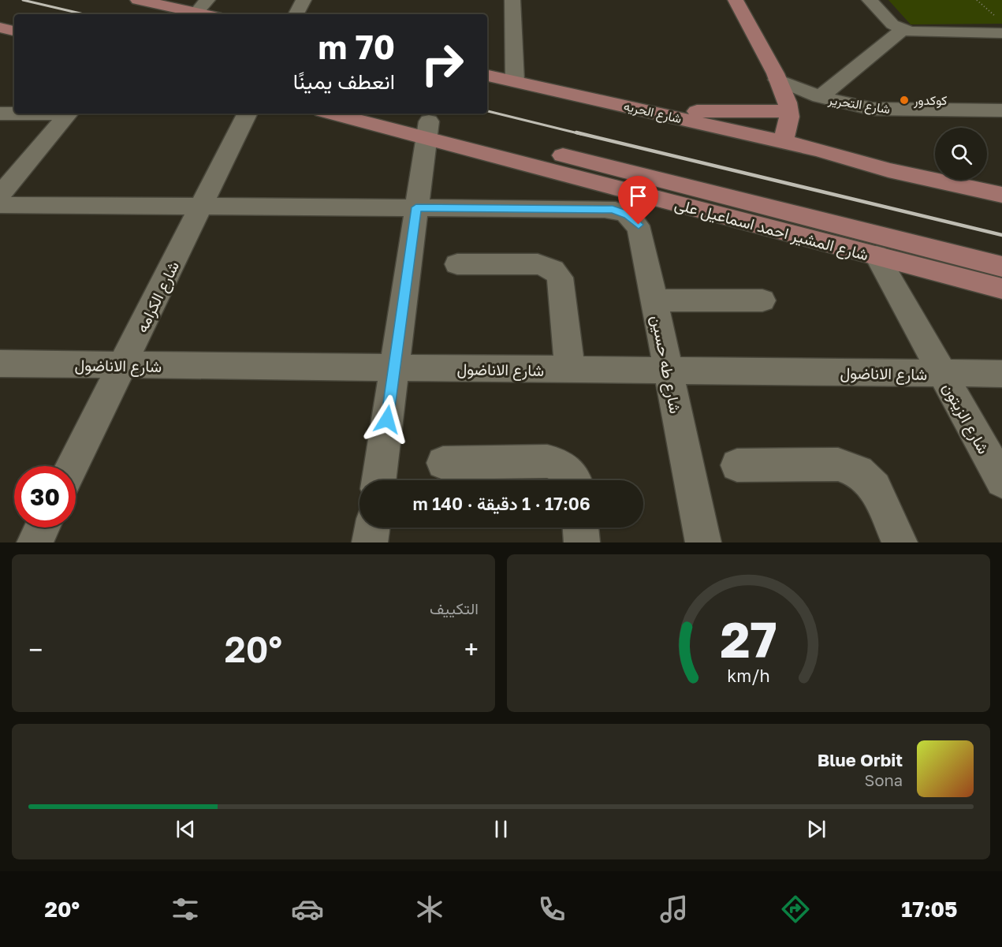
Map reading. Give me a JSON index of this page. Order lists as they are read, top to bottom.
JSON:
{
  "streets": {
    "main road": ["شارع الحريه", "شارع المشير احمد اسماعيل على"],
    "street": [
      "شارع التحرير",
      "شارع الكرامه",
      "شارع طه حسين",
      "شارع الاناضول",
      "شارع الزيتون"
    ]
  },
  "crossings": [
    ["شارع المشير احمد اسماعيل على", "شارع الزيتون"],
    ["شارع الكرامه", "شارع طه حسين"],
    ["شارع الكرامه", "شارع الاناضول"],
    ["شارع طه حسين", "شارع الاناضول"],
    ["شارع الاناضول", "شارع الزيتون"]
  ],
  "places": ["كوكدور"],
  "page": {
    "turn": ["70 m", "انعطف يمينًا"],
    "limit": "30",
    "trip": "17:06 · 1 دقيقة · 140 m",
    "tile": "التكييف",
    "heat": ["−", "20°", "+"],
    "song": ["Blue Orbit", "Sona"],
    "tabs": ["17:05", "20°"],
    "gauge": ["27", "km/h"]
  }
}
